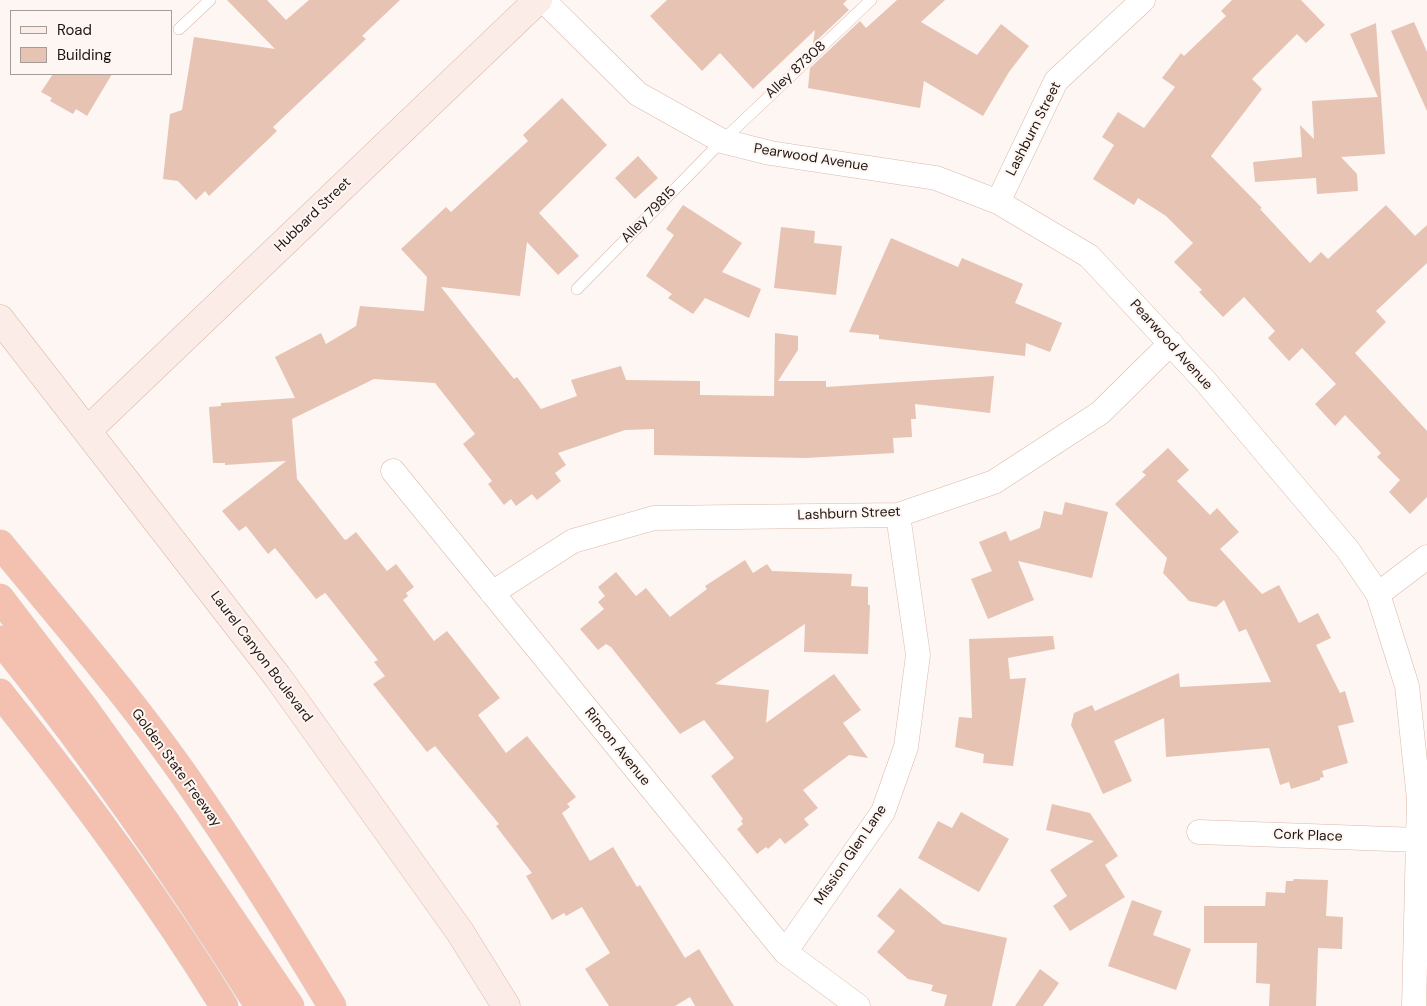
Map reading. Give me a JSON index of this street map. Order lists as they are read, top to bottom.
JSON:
{
  "streets": {
    "highway": ["Golden State Freeway"],
    "main road": ["Hubbard Street", "Laurel Canyon Boulevard"],
    "street": [
      "Lashburn Street",
      "Pearwood Avenue",
      "Rincon Avenue",
      "Cork Place",
      "Mission Glen Lane"
    ],
    "lane": ["Alley 87308", "Alley 79815"]
  },
  "crossings": [
    ["Alley 87308", "Pearwood Avenue"],
    ["Alley 87308", "Alley 79815"],
    ["Lashburn Street", "Pearwood Avenue"],
    ["Lashburn Street", "Rincon Avenue"],
    ["Lashburn Street", "Mission Glen Lane"],
    ["Pearwood Avenue", "Alley 79815"],
    ["Pearwood Avenue", "Cork Place"],
    ["Hubbard Street", "Laurel Canyon Boulevard"],
    ["Rincon Avenue", "Mission Glen Lane"]
  ],
  "legend": ["Road", "Building"]
}
